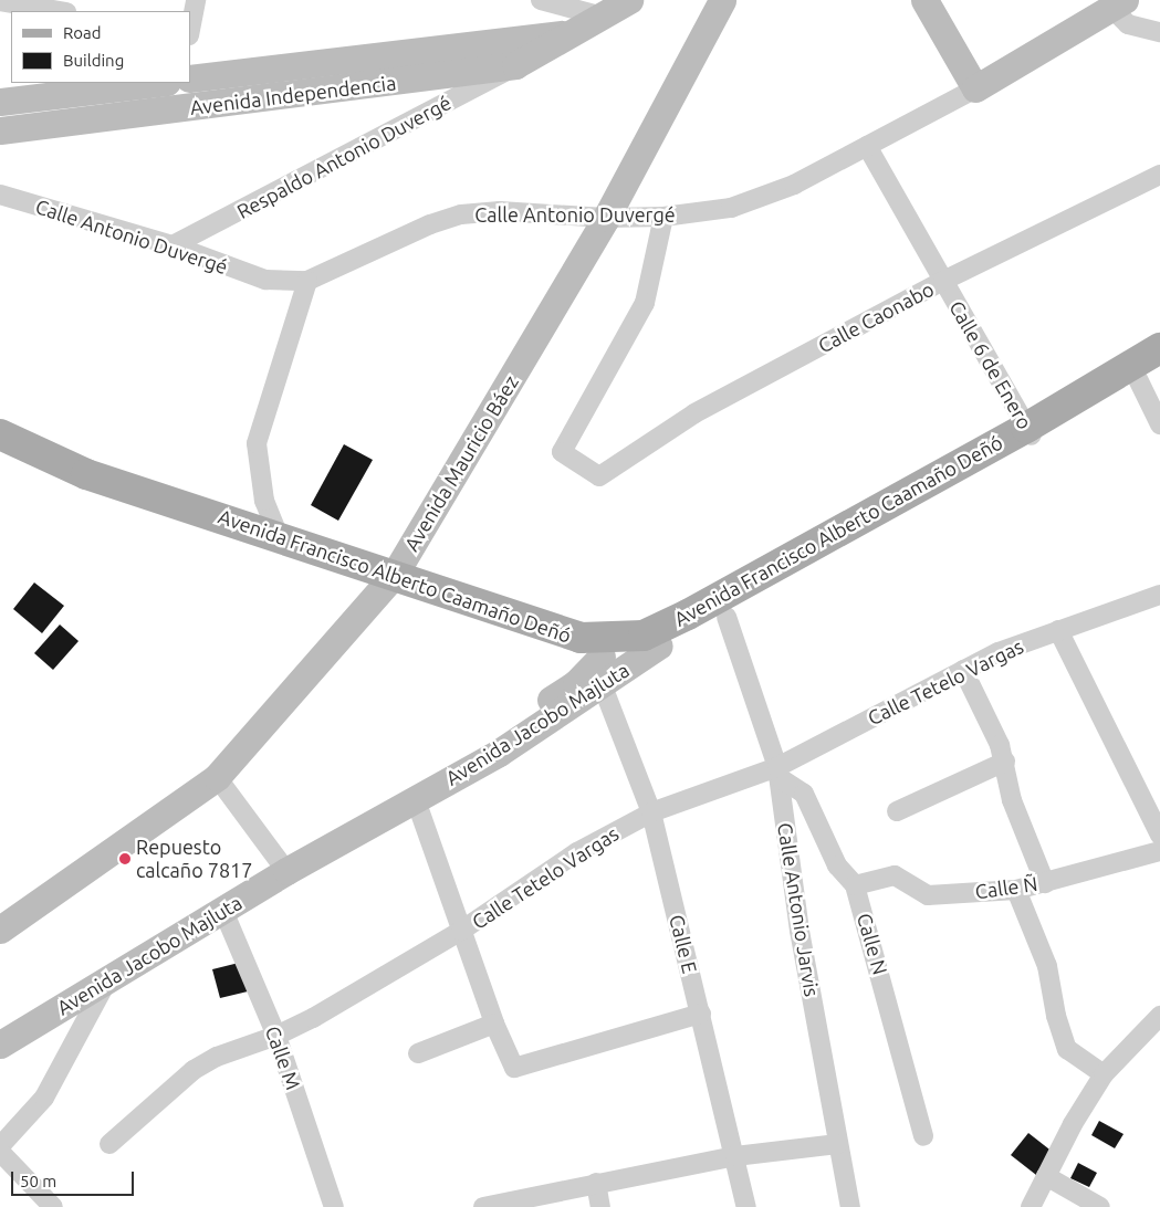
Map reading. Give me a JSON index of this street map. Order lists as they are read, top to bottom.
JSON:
{
  "streets": {
    "main road": [
      "Avenida Independencia",
      "Calle Antonio Duvergé",
      "Avenida Mauricio Báez",
      "Avenida Francisco Alberto Caamaño Deñó",
      "Avenida Jacobo Majluta"
    ],
    "street": [
      "Respaldo Antonio Duvergé",
      "Calle Caonabo",
      "Calle 6 de Enero",
      "Calle Tetelo Vargas",
      "Calle Ñ",
      "Calle Antonio Jarvis",
      "Calle E",
      "Calle N",
      "Calle M"
    ]
  },
  "crossings": [
    ["Avenida Independencia", "Respaldo Antonio Duvergé"],
    ["Respaldo Antonio Duvergé", "Calle Antonio Duvergé"],
    ["Calle Antonio Duvergé", "Calle Caonabo"],
    ["Calle Antonio Duvergé", "Calle 6 de Enero"],
    ["Calle Antonio Duvergé", "Avenida Mauricio Báez"],
    ["Calle Caonabo", "Calle 6 de Enero"],
    ["Calle 6 de Enero", "Avenida Francisco Alberto Caamaño Deñó"],
    ["Avenida Mauricio Báez", "Avenida Francisco Alberto Caamaño Deñó"],
    ["Avenida Francisco Alberto Caamaño Deñó", "Avenida Jacobo Majluta"],
    ["Avenida Francisco Alberto Caamaño Deñó", "Calle Antonio Jarvis"],
    ["Calle Tetelo Vargas", "Calle Antonio Jarvis"],
    ["Calle Tetelo Vargas", "Calle E"],
    ["Calle Tetelo Vargas", "Calle N"],
    ["Calle Tetelo Vargas", "Calle M"],
    ["Avenida Jacobo Majluta", "Calle E"],
    ["Avenida Jacobo Majluta", "Calle M"],
    ["Calle Ñ", "Calle N"],
    ["Calle Antonio Jarvis", "Calle N"]
  ],
  "places": ["Repuesto calcaño 7817"],
  "legend": ["Road", "Building"],
  "scale_bar": "50 m"
}
